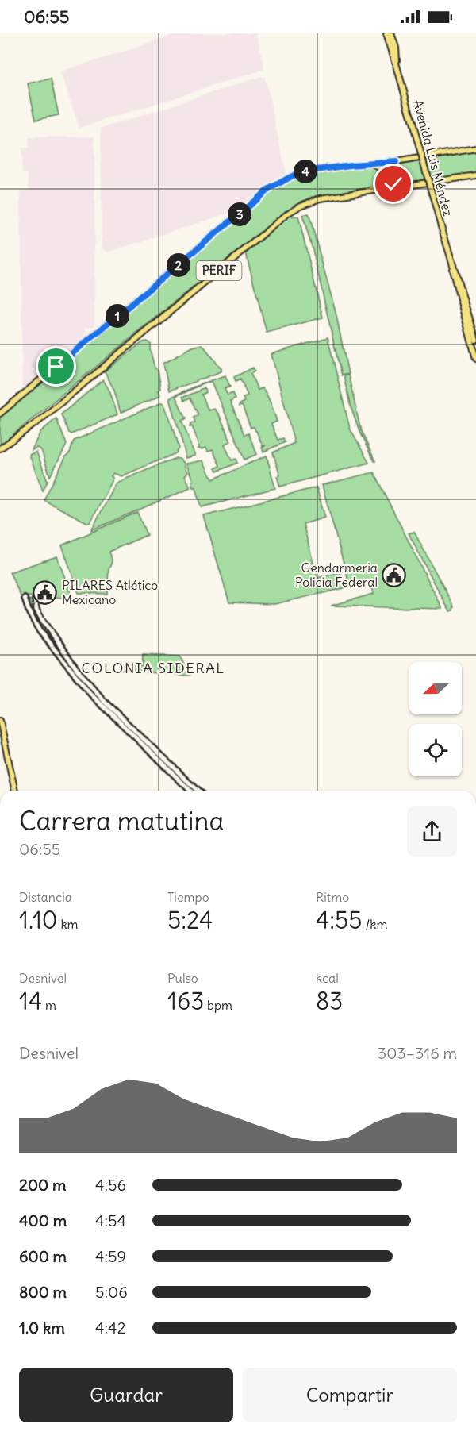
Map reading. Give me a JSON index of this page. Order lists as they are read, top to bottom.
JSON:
{
  "streets": {
    "main road": ["Avenida Luis Méndez", "PERIF"]
  },
  "districts": ["COLONIA SIDERAL"],
  "places": {
    "public building": ["Gendarmeria Policía Federal", "PILARES Atlético Mexicano"]
  },
  "north": "left",
  "page": {
    "status": "06:55",
    "pins": [
      "4",
      "3",
      "2",
      "1"
    ],
    "heading": ["Carrera matutina", "06:55"],
    "stats": [
      ["Distancia", "1.10 km"],
      ["Tiempo", "5:24"],
      ["Ritmo", "4:55 /km"],
      ["Desnivel", "14 m"],
      ["Pulso", "163 bpm"],
      ["kcal", "83"]
    ],
    "chart": ["Desnivel", "303–316 m"],
    "list": [
      {
        "name": "200 m",
        "note": "4:56"
      },
      {
        "name": "400 m",
        "note": "4:54"
      },
      {
        "name": "600 m",
        "note": "4:59"
      },
      {
        "name": "800 m",
        "note": "5:06"
      },
      {
        "name": "1.0 km",
        "note": "4:42"
      }
    ],
    "buttons": ["Guardar", "Compartir"]
  }
}
